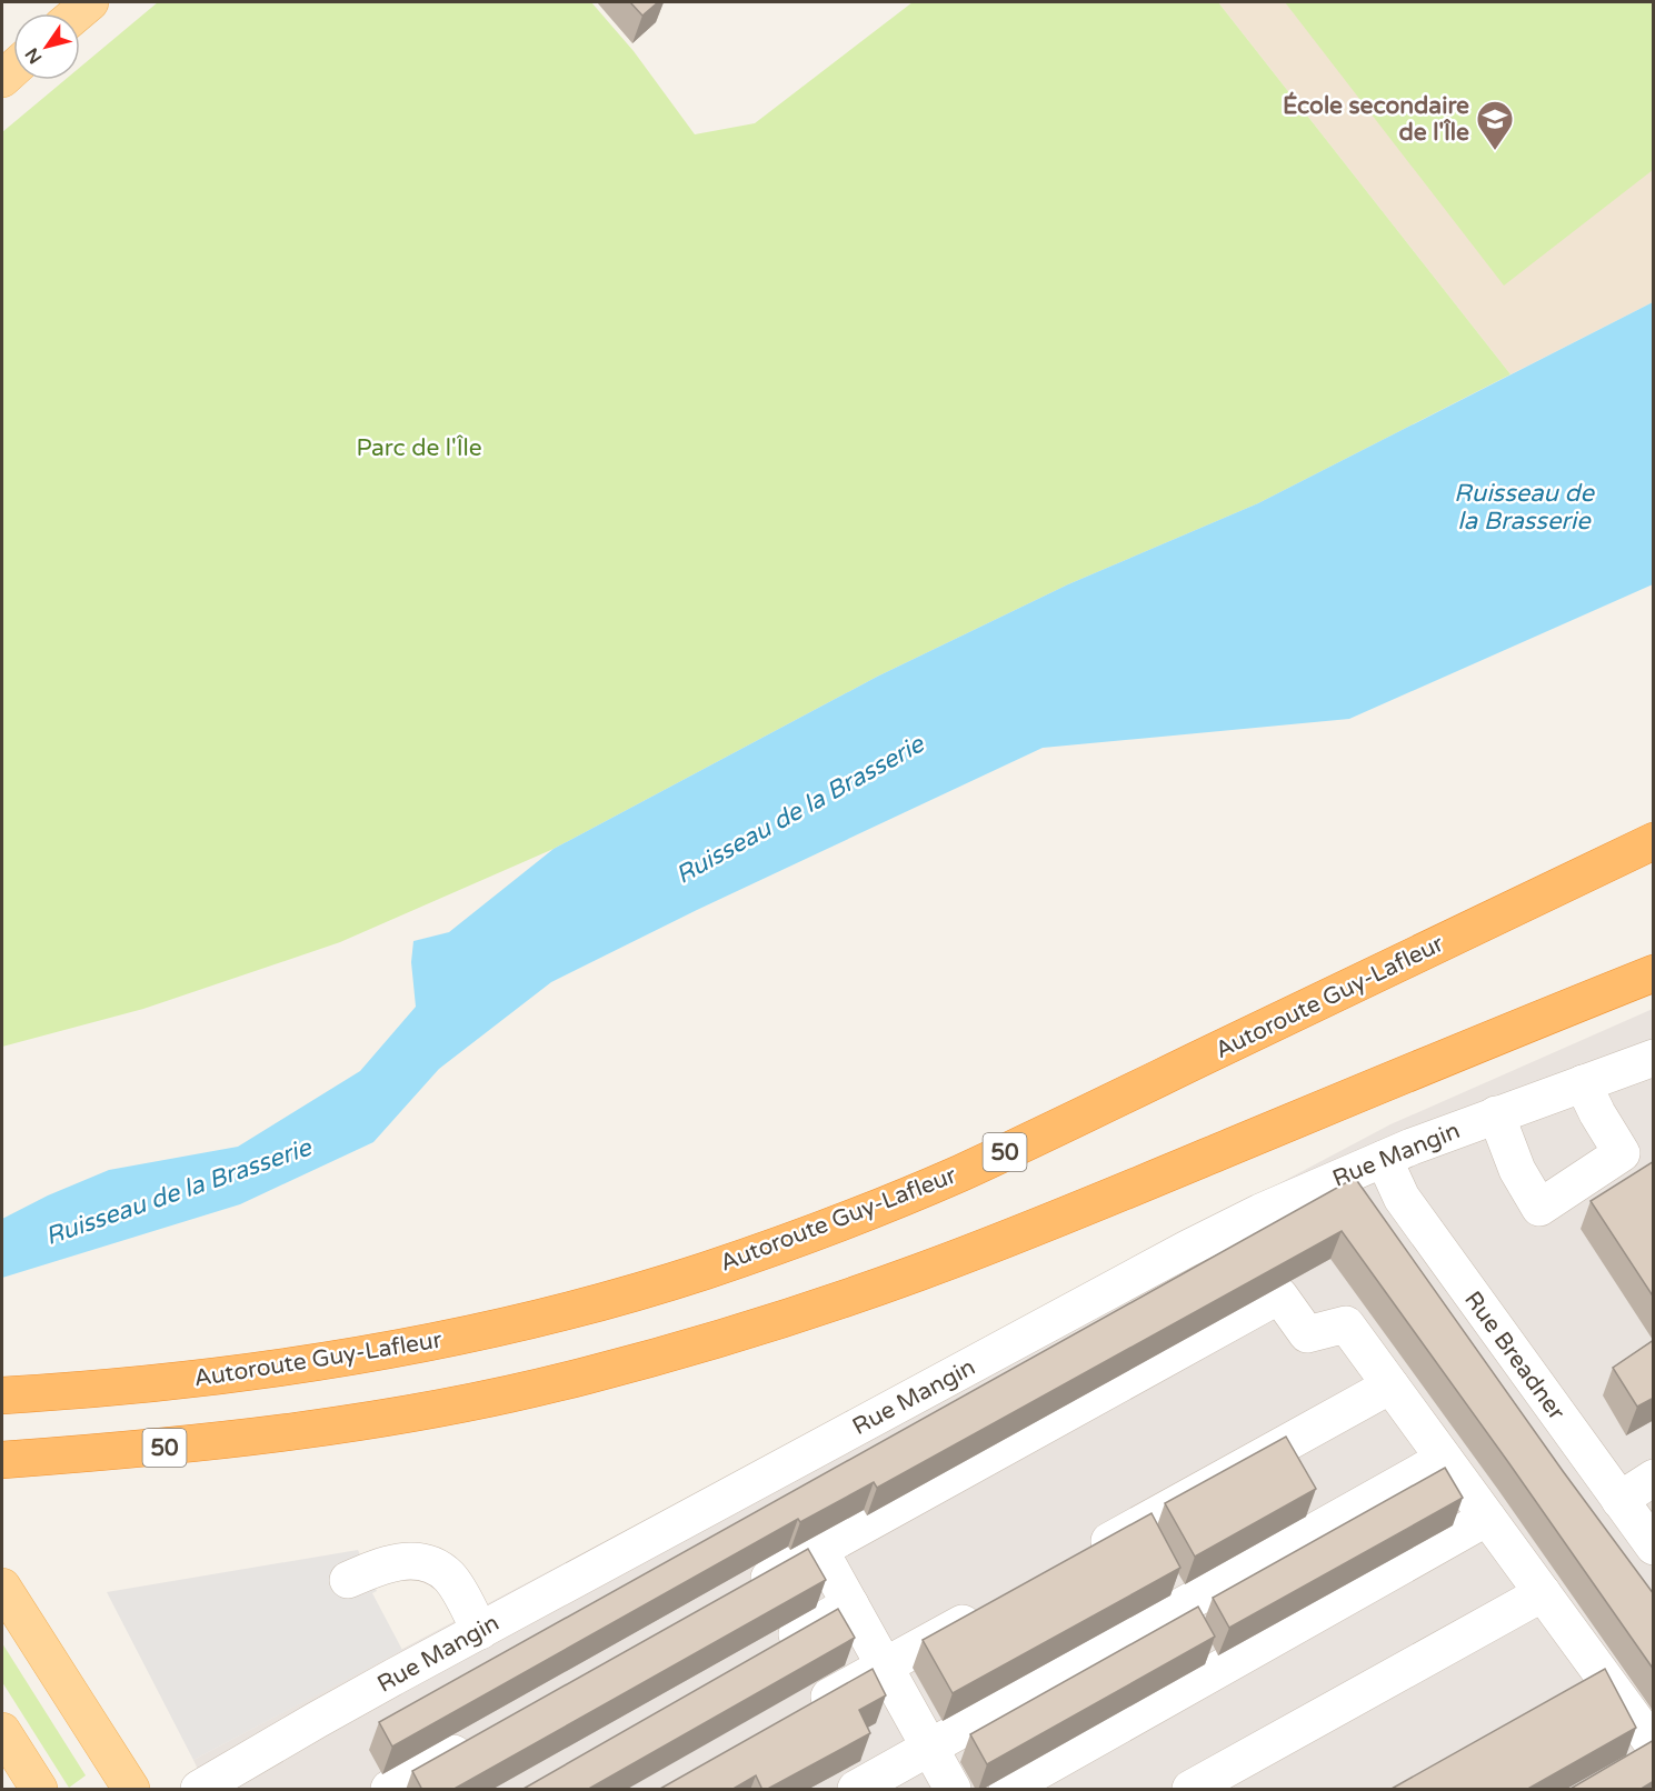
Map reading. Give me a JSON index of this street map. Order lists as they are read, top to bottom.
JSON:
{
  "streets": {
    "highway": ["Autoroute Guy-Lafleur", "50"],
    "street": ["Rue Mangin", "Rue Breadner"]
  },
  "crossings": [
    ["Rue Mangin", "Rue Breadner"]
  ],
  "water": ["Ruisseau de la Brasserie"],
  "parks": ["Parc de l'Île"],
  "places": {
    "school or university": ["École secondaire de l'Île"]
  },
  "north": "bottom left"
}
